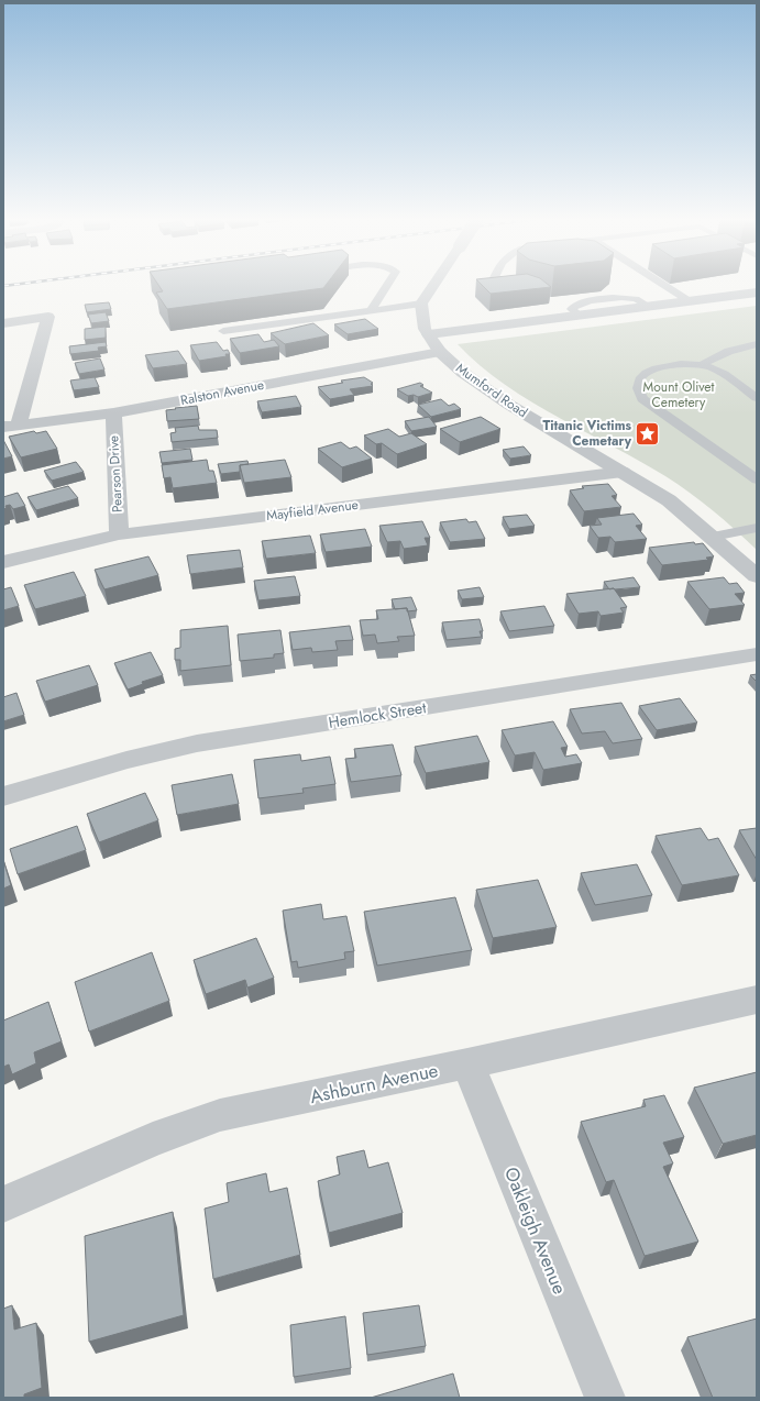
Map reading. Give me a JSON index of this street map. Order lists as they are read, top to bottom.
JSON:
{
  "streets": {
    "street": [
      "Mumford Road",
      "Ralston Avenue",
      "Pearson Drive",
      "Mayfield Avenue",
      "Hemlock Street",
      "Ashburn Avenue",
      "Oakleigh Avenue"
    ]
  },
  "crossings": [
    ["Mumford Road", "Ralston Avenue"],
    ["Mumford Road", "Mayfield Avenue"],
    ["Ralston Avenue", "Pearson Drive"],
    ["Pearson Drive", "Mayfield Avenue"],
    ["Ashburn Avenue", "Oakleigh Avenue"]
  ],
  "parks": ["Mount Olivet Cemetery"],
  "places": {
    "place": ["Titanic Victims Cemetary"]
  }
}
